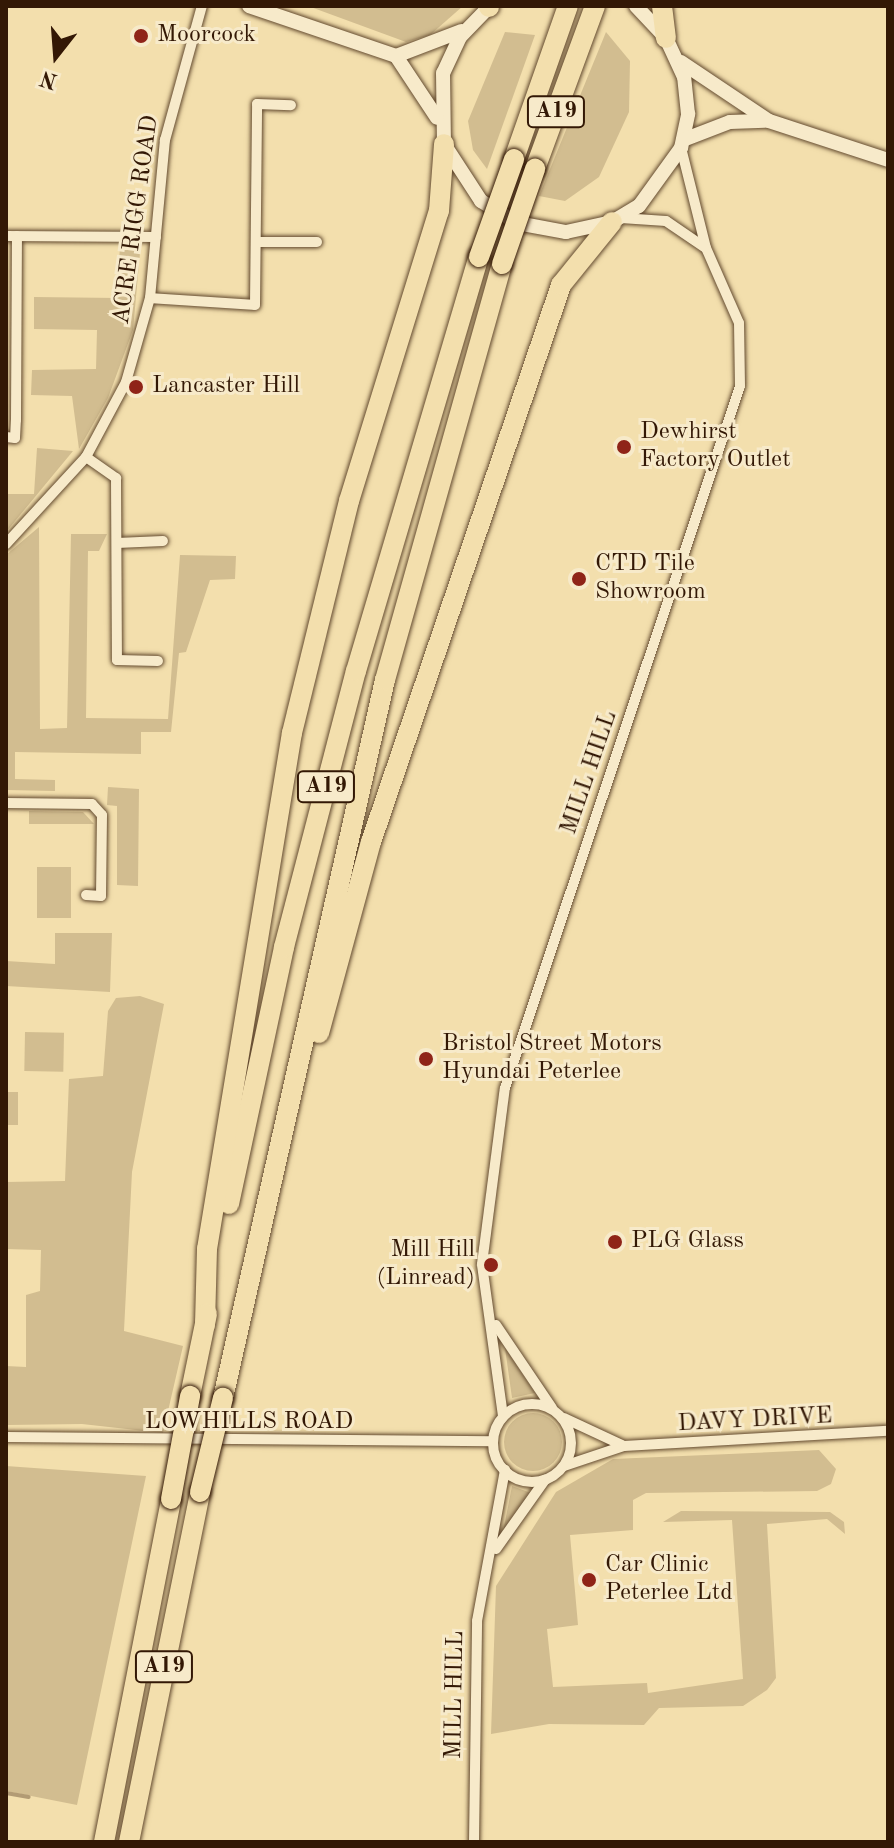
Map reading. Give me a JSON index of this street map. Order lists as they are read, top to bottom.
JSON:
{
  "streets": {
    "highway": ["A19"],
    "street": [
      "ACRE RIGG ROAD",
      "MILL HILL",
      "DAVY DRIVE",
      "LOWHILLS ROAD"
    ]
  },
  "crossings": [
    ["MILL HILL", "DAVY DRIVE"],
    ["MILL HILL", "LOWHILLS ROAD"],
    ["DAVY DRIVE", "LOWHILLS ROAD"]
  ],
  "places": [
    "Moorcock",
    "Lancaster Hill",
    "Dewhirst Factory Outlet",
    "CTD Tile Showroom",
    "Bristol Street Motors Hyundai Peterlee",
    "PLG Glass",
    "Mill Hill (Linread)",
    "Car Clinic Peterlee Ltd"
  ],
  "north": "bottom"
}
